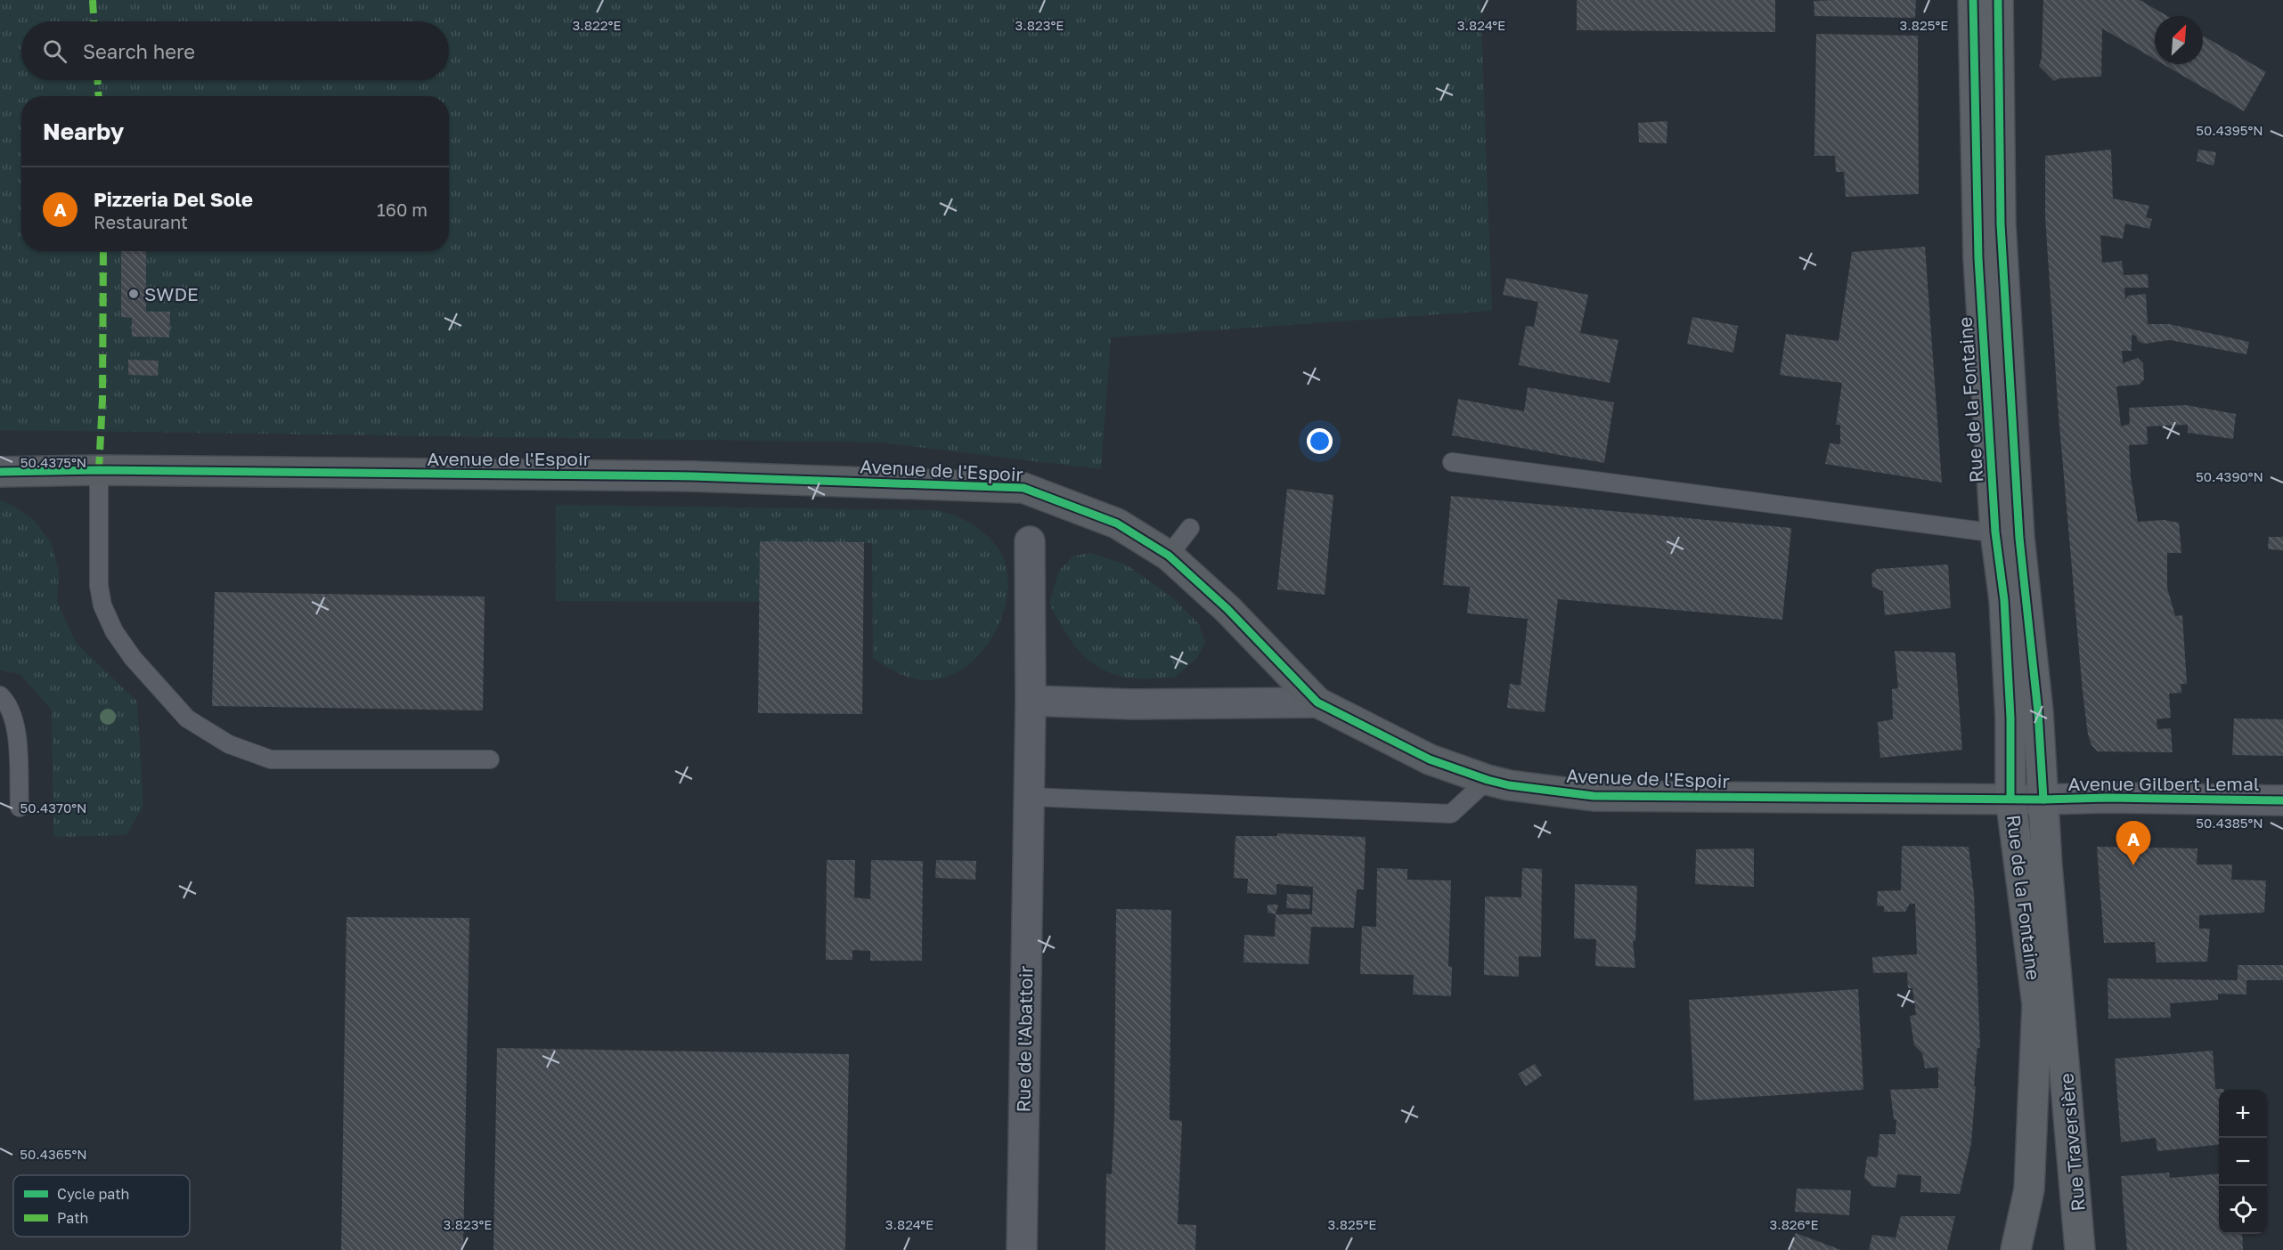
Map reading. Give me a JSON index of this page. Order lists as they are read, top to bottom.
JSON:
{
  "streets": {
    "main road": ["Rue de la Fontaine", "Rue Traversière"],
    "street": ["Avenue de l'Espoir", "Avenue Gilbert Lemal", "Rue de l'Abattoir"]
  },
  "crossings": [
    ["Rue de la Fontaine", "Avenue de l'Espoir"],
    ["Rue de la Fontaine", "Avenue Gilbert Lemal"],
    ["Rue de la Fontaine", "Rue Traversière"],
    ["Avenue de l'Espoir", "Avenue Gilbert Lemal"]
  ],
  "places": ["SWDE"],
  "legend": ["Cycle path", "Path"],
  "north": "top right",
  "page": {
    "search": "Search here",
    "heading": "Nearby",
    "list": [
      {
        "mark": "A",
        "name": "Pizzeria Del Sole",
        "note": "Restaurant",
        "value": "160 m"
      }
    ],
    "pins": "A",
    "map_buttons": ["+", "−"]
  },
  "coordinates": [
    "3.822°E",
    "3.823°E",
    "3.824°E",
    "3.825°E",
    "50.4395°N",
    "50.4375°N",
    "50.4390°N",
    "50.4370°N",
    "50.4385°N",
    "50.4365°N",
    "3.826°E"
  ]
}
